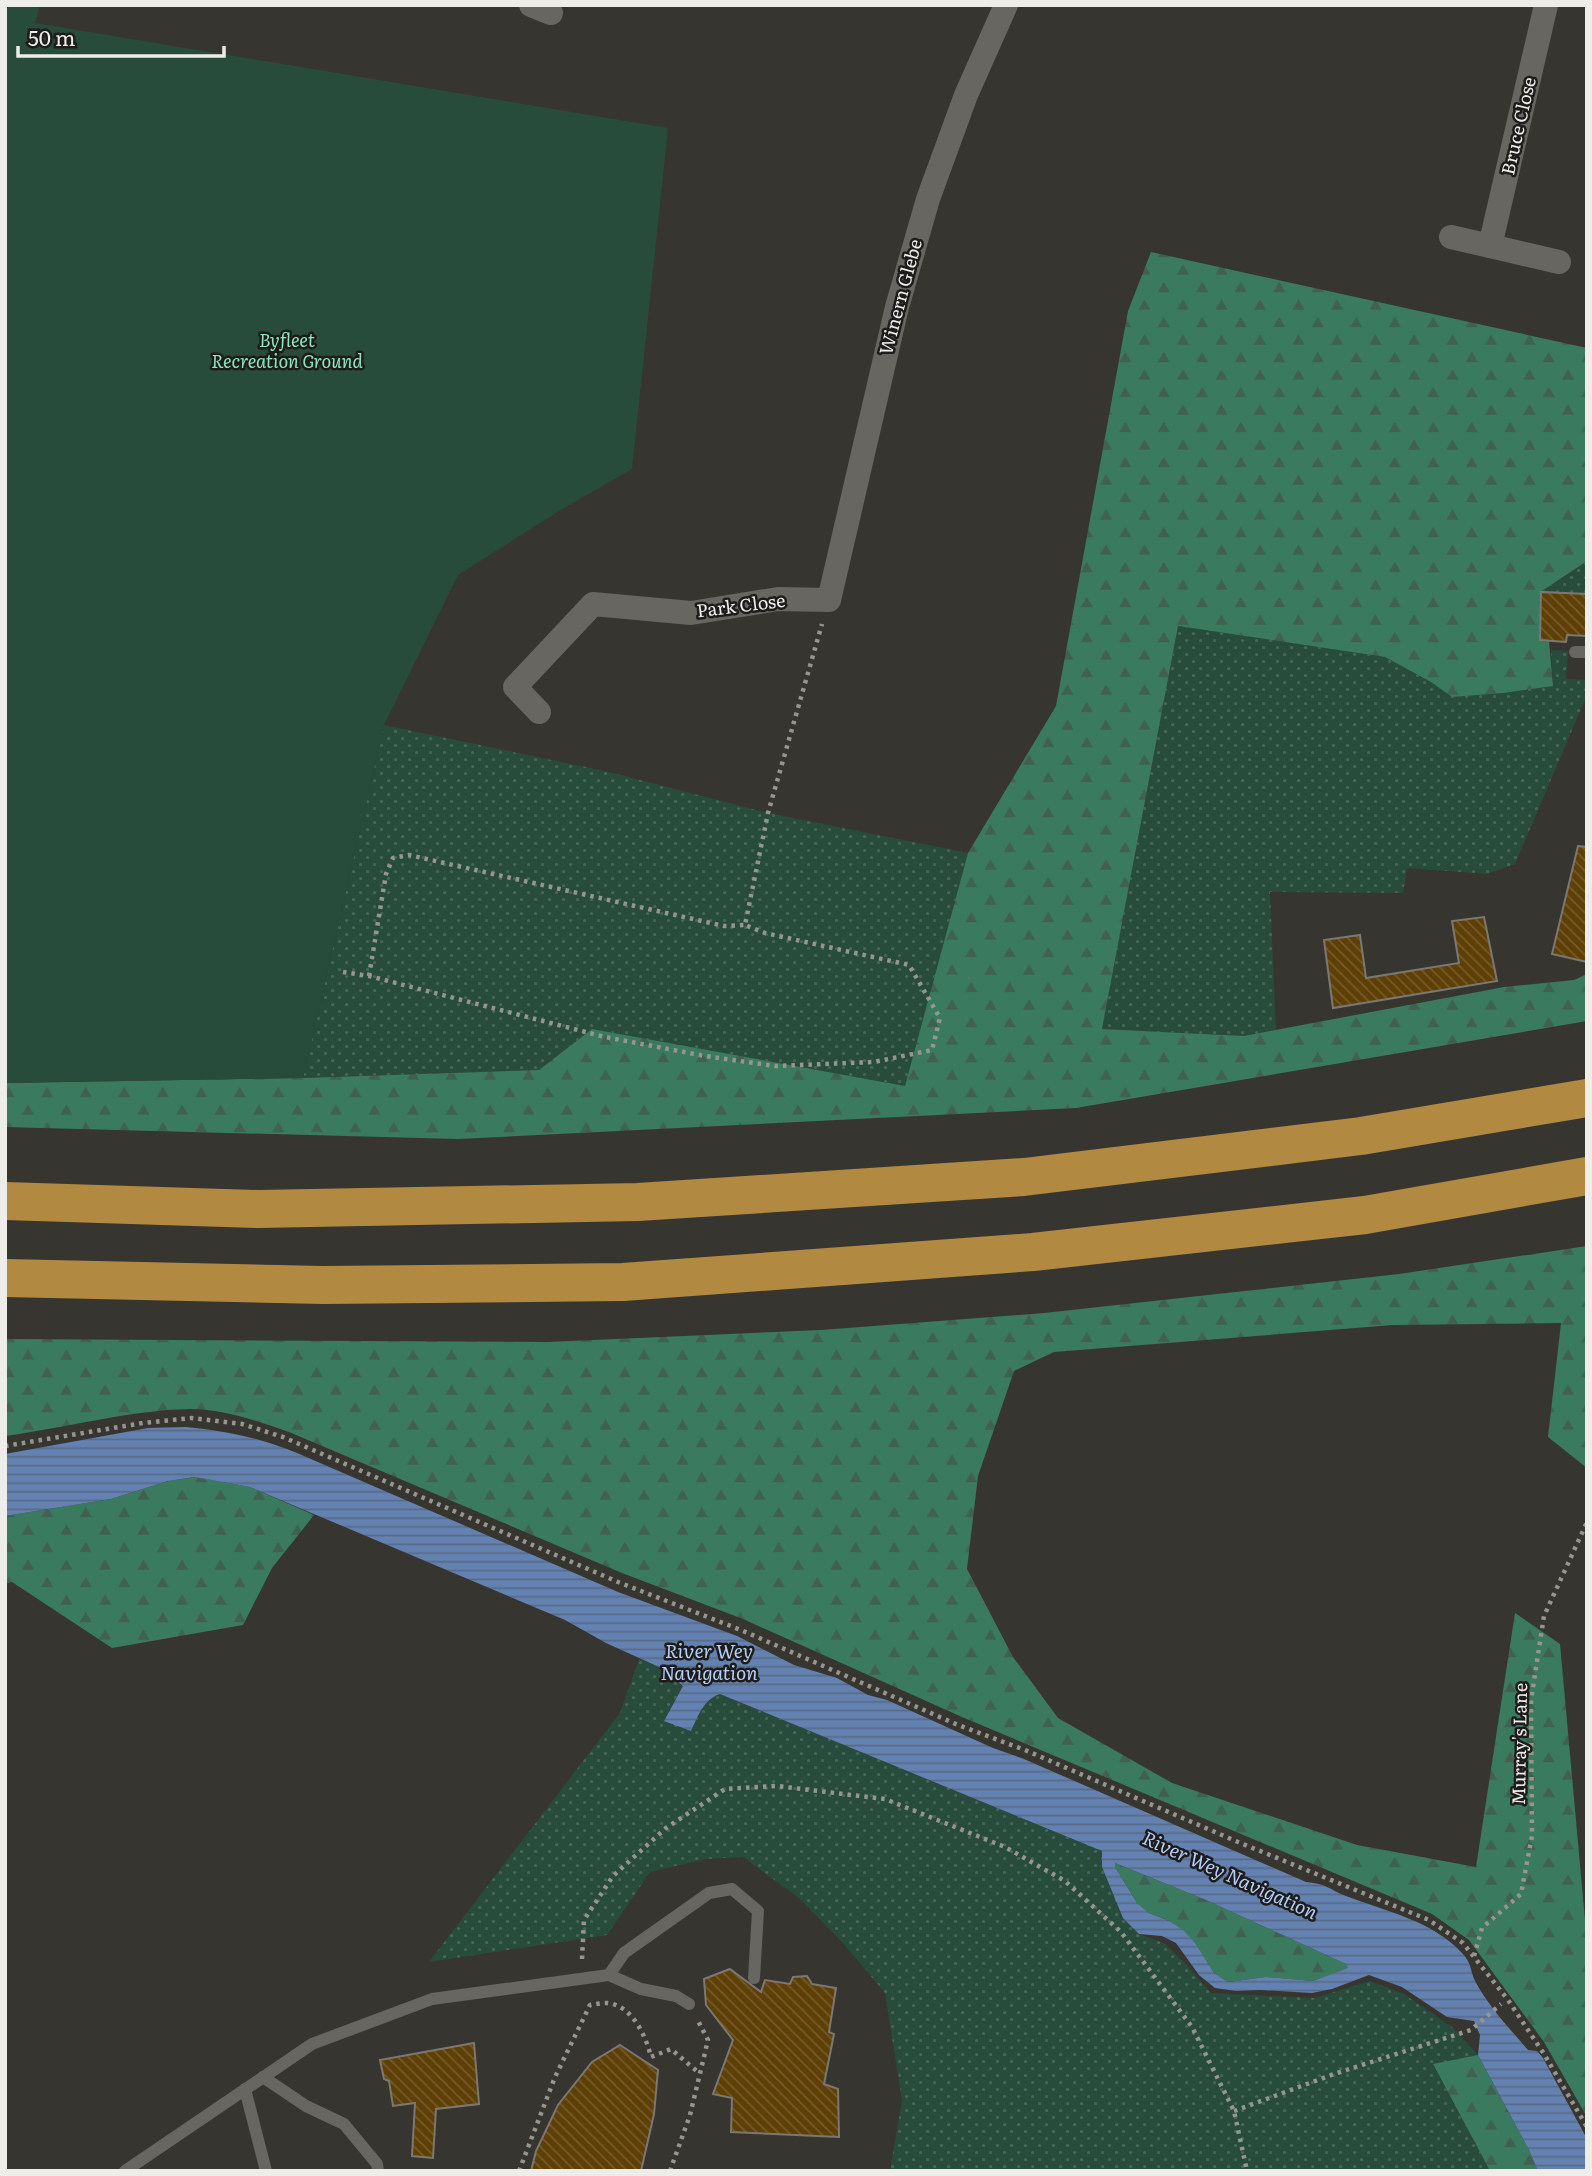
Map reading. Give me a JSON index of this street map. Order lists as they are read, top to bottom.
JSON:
{
  "streets": {
    "street": ["Bruce Close", "Winern Glebe", "Park Close"],
    "path": ["Murray's Lane"]
  },
  "crossings": [
    ["Winern Glebe", "Park Close"]
  ],
  "water": ["River Wey Navigation"],
  "parks": ["Byfleet Recreation Ground"],
  "scale_bar": "50 m"
}
